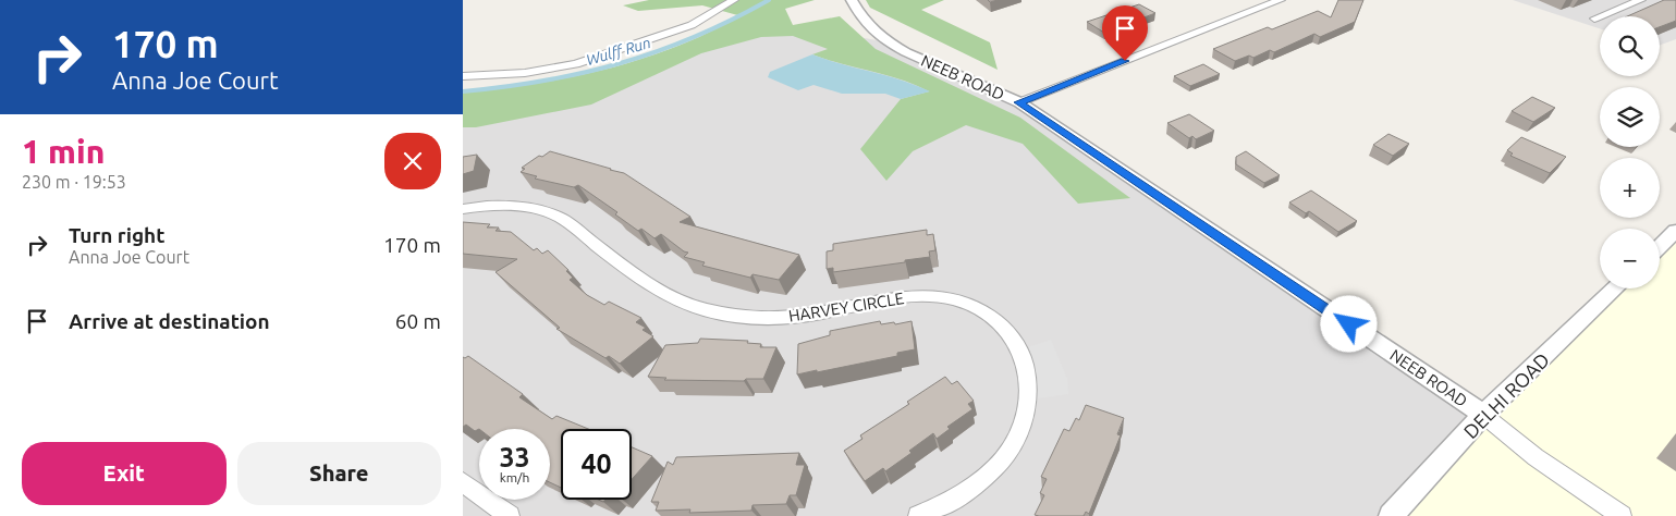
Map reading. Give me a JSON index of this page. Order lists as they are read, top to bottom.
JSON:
{
  "streets": {
    "street": ["NEEB ROAD", "HARVEY CIRCLE", "DELHI ROAD"]
  },
  "crossings": [
    ["NEEB ROAD", "DELHI ROAD"]
  ],
  "water": ["Wulff Run"],
  "page": {
    "turn": ["170 m", "Anna Joe Court"],
    "map_buttons": ["+", "−"],
    "heading": ["1 min", "230 m · 19:53"],
    "list": [
      {
        "name": "Turn right",
        "note": "Anna Joe Court",
        "value": "170 m"
      },
      {
        "name": "Arrive at destination",
        "value": "60 m"
      }
    ],
    "speed": "33 km/h",
    "limit": "40",
    "buttons": ["Exit", "Share"]
  }
}
